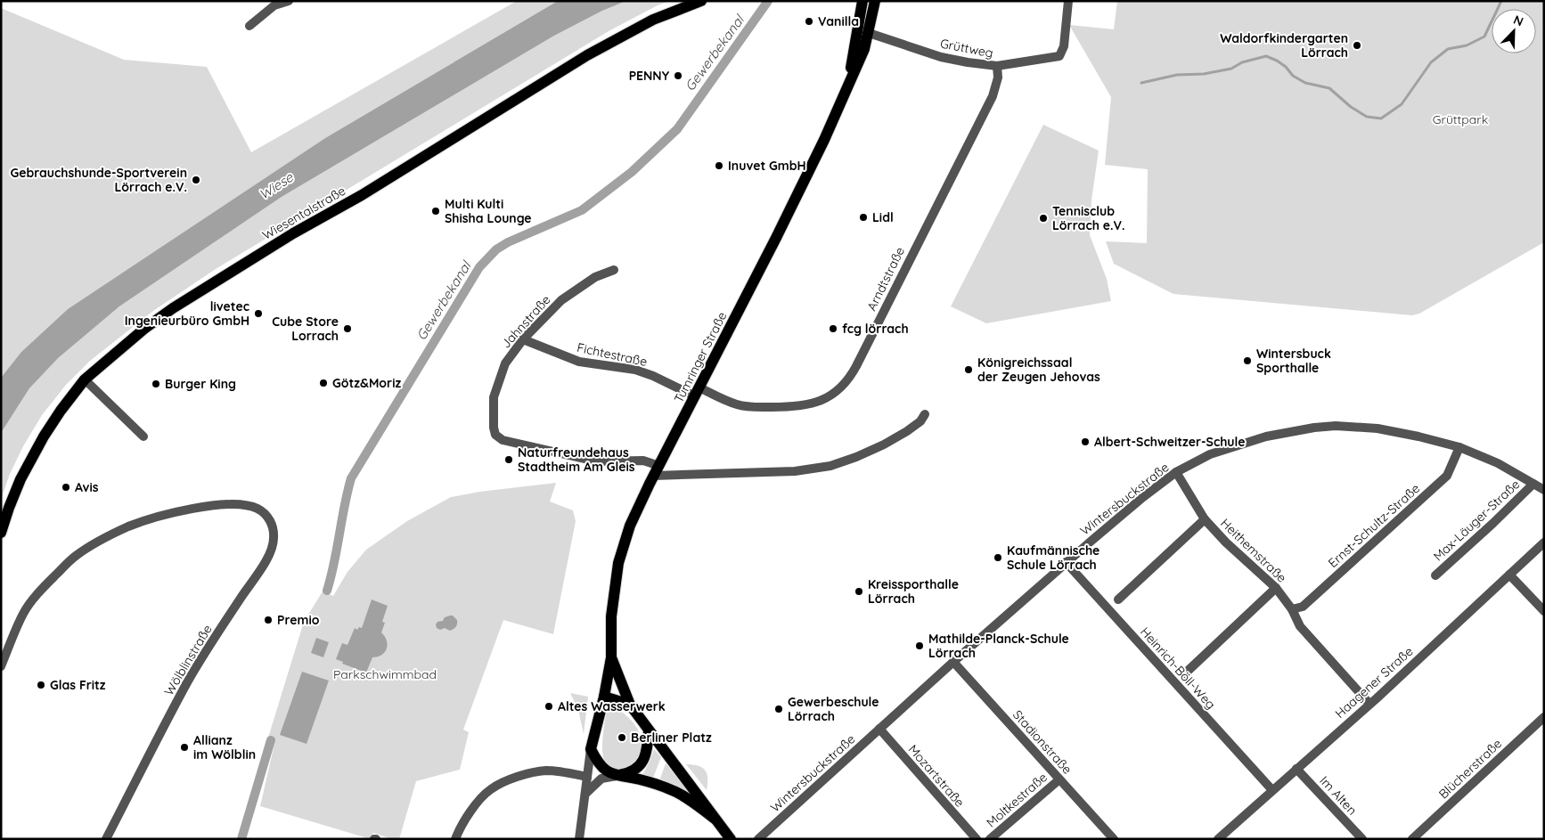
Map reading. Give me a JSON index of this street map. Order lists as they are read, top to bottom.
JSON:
{
  "streets": {
    "main road": ["Wiesentalstraße", "Tumringer Straße"],
    "street": [
      "Grüttweg",
      "Arndtstraße",
      "Jahnstraße",
      "Fichtestraße",
      "Wintersbuckstraße",
      "Max-Läuger-Straße",
      "Ernst-Schultz-Straße",
      "Heithemstraße",
      "Wölblinstraße",
      "Heinrich-Böll-Weg",
      "Haagener Straße",
      "Stadionstraße",
      "Blücherstraße",
      "Mozartstraße",
      "Im Alten",
      "Moltkestraße"
    ]
  },
  "crossings": [
    ["Grüttweg", "Arndtstraße"],
    ["Grüttweg", "Tumringer Straße"],
    ["Arndtstraße", "Fichtestraße"],
    ["Arndtstraße", "Tumringer Straße"],
    ["Jahnstraße", "Fichtestraße"],
    ["Jahnstraße", "Tumringer Straße"],
    ["Fichtestraße", "Tumringer Straße"],
    ["Wintersbuckstraße", "Max-Läuger-Straße"],
    ["Wintersbuckstraße", "Ernst-Schultz-Straße"],
    ["Wintersbuckstraße", "Heithemstraße"],
    ["Wintersbuckstraße", "Heinrich-Böll-Weg"],
    ["Wintersbuckstraße", "Stadionstraße"],
    ["Wintersbuckstraße", "Mozartstraße"],
    ["Ernst-Schultz-Straße", "Heithemstraße"],
    ["Heithemstraße", "Haagener Straße"],
    ["Heinrich-Böll-Weg", "Haagener Straße"],
    ["Haagener Straße", "Im Alten"],
    ["Stadionstraße", "Moltkestraße"]
  ],
  "water": ["Gewerbekanal", "Wiese"],
  "parks": ["Grüttpark", "Parkschwimmbad"],
  "places": [
    "Vanilla",
    "Waldorfkindergarten Lörrach",
    "PENNY",
    "Inuvet GmbH",
    "Gebrauchshunde-Sportverein Lörrach e.V.",
    "Multi Kulti Shisha Lounge",
    "Lidl",
    "Tennisclub Lörrach e.V.",
    "livetec Ingenieurbüro GmbH",
    "Cube Store Lorrach",
    "fcg lörrach",
    "Wintersbuck Sporthalle",
    "Königreichssaal der Zeugen Jehovas",
    "Götz&Moriz",
    "Burger King",
    "Albert-Schweitzer-Schule",
    "Naturfreundehaus Stadtheim Am Gleis",
    "Avis",
    "Kaufmännische Schule Lörrach",
    "Kreissporthalle Lörrach",
    "Premio",
    "Mathilde-Planck-Schule Lörrach",
    "Glas Fritz",
    "Altes Wasserwerk",
    "Gewerbeschule Lörrach",
    "Berliner Platz",
    "Allianz im Wölblin"
  ],
  "north": "top right"
}
